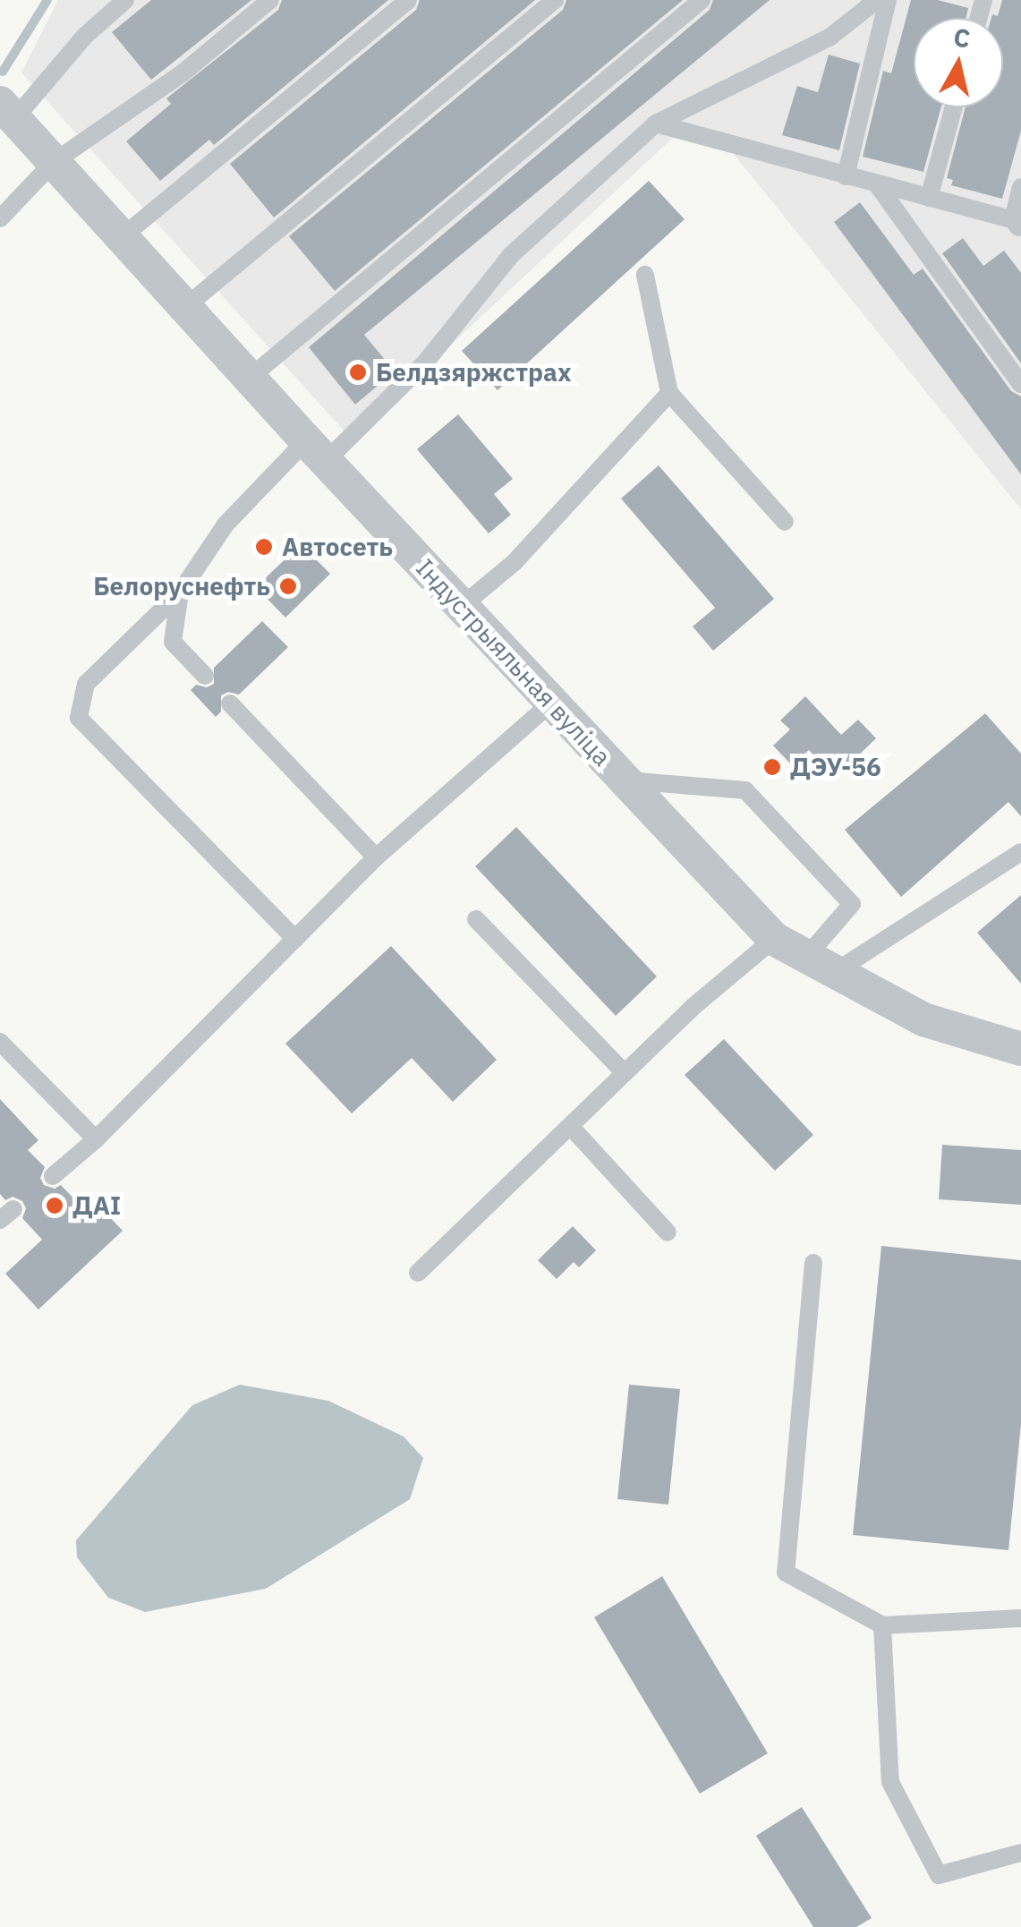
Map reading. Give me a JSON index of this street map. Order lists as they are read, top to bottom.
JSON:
{
  "streets": {
    "street": ["Індустрыяльная вуліца"]
  },
  "places": [
    "Белдзяржстрах",
    "Автосеть",
    "Белоруснефть",
    "ДЭУ-56",
    "ДАІ"
  ],
  "north": "top"
}
